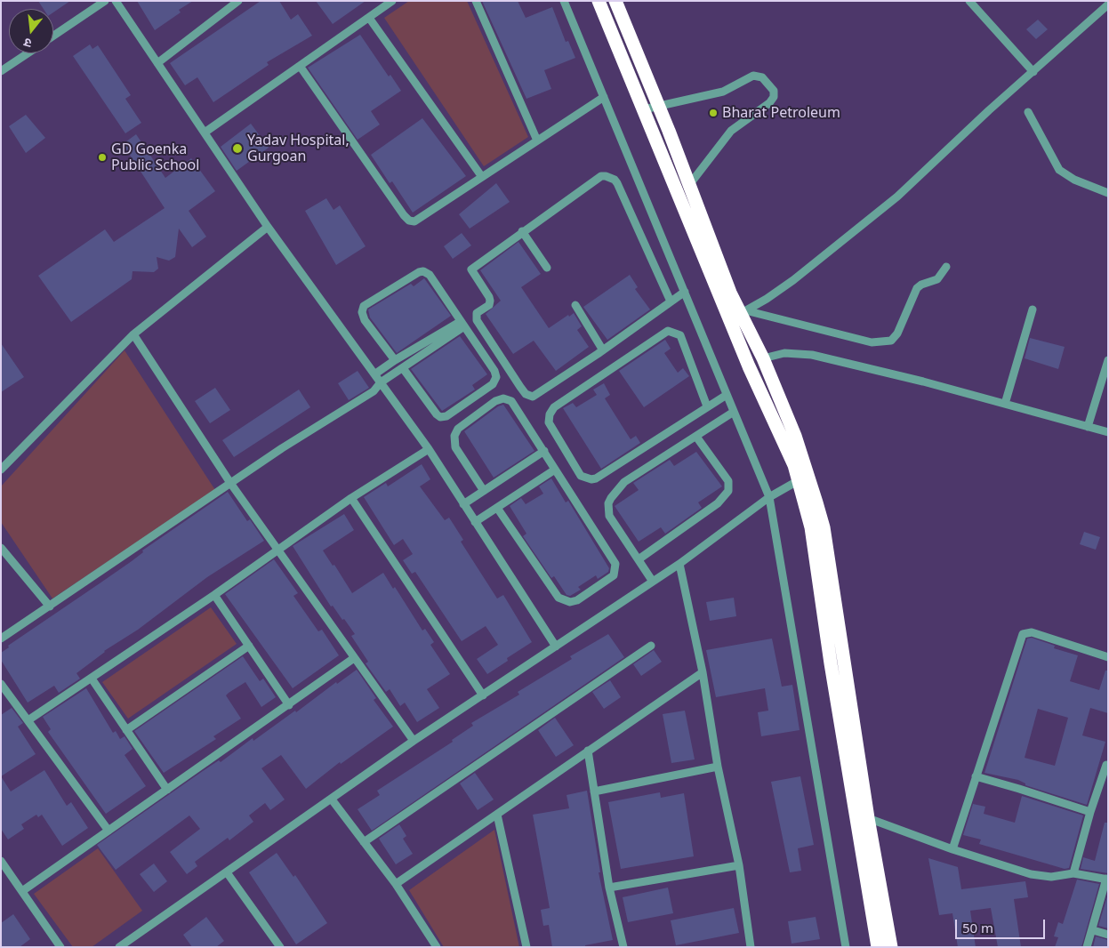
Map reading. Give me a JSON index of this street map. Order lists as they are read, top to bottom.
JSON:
{
  "places": ["Bharat Petroleum", "Yadav Hospital, Gurgoan", "GD Goenka Public School"],
  "scale_bar": "50 m",
  "north": "bottom"
}
